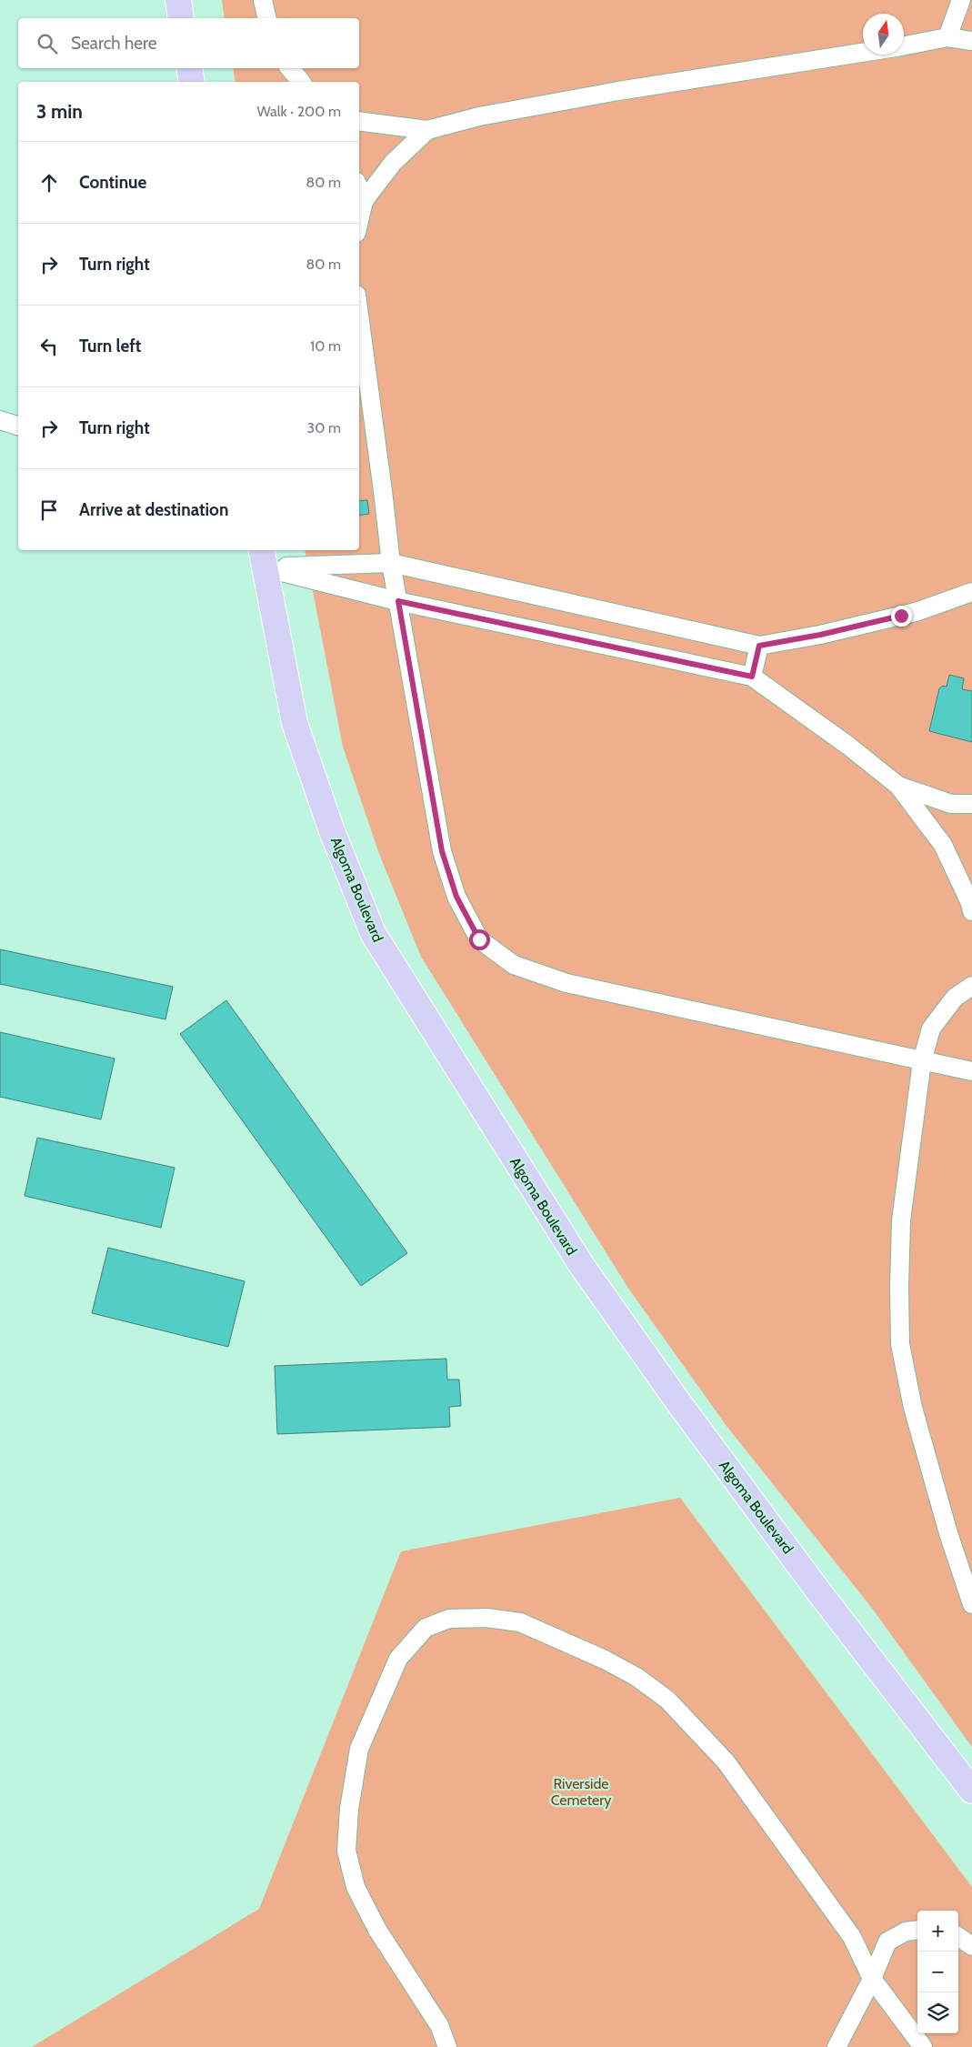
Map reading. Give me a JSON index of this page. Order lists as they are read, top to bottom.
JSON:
{
  "streets": {
    "main road": ["Algoma Boulevard"]
  },
  "parks": ["Riverside Cemetery"],
  "north": "top",
  "page": {
    "search": "Search here",
    "heading": ["3 min", "Walk · 200 m"],
    "list": [
      ["Continue", "80 m"],
      ["Turn right", "80 m"],
      ["Turn left", "10 m"],
      ["Turn right", "30 m"],
      "Arrive at destination"
    ],
    "map_buttons": ["+", "−"]
  }
}
